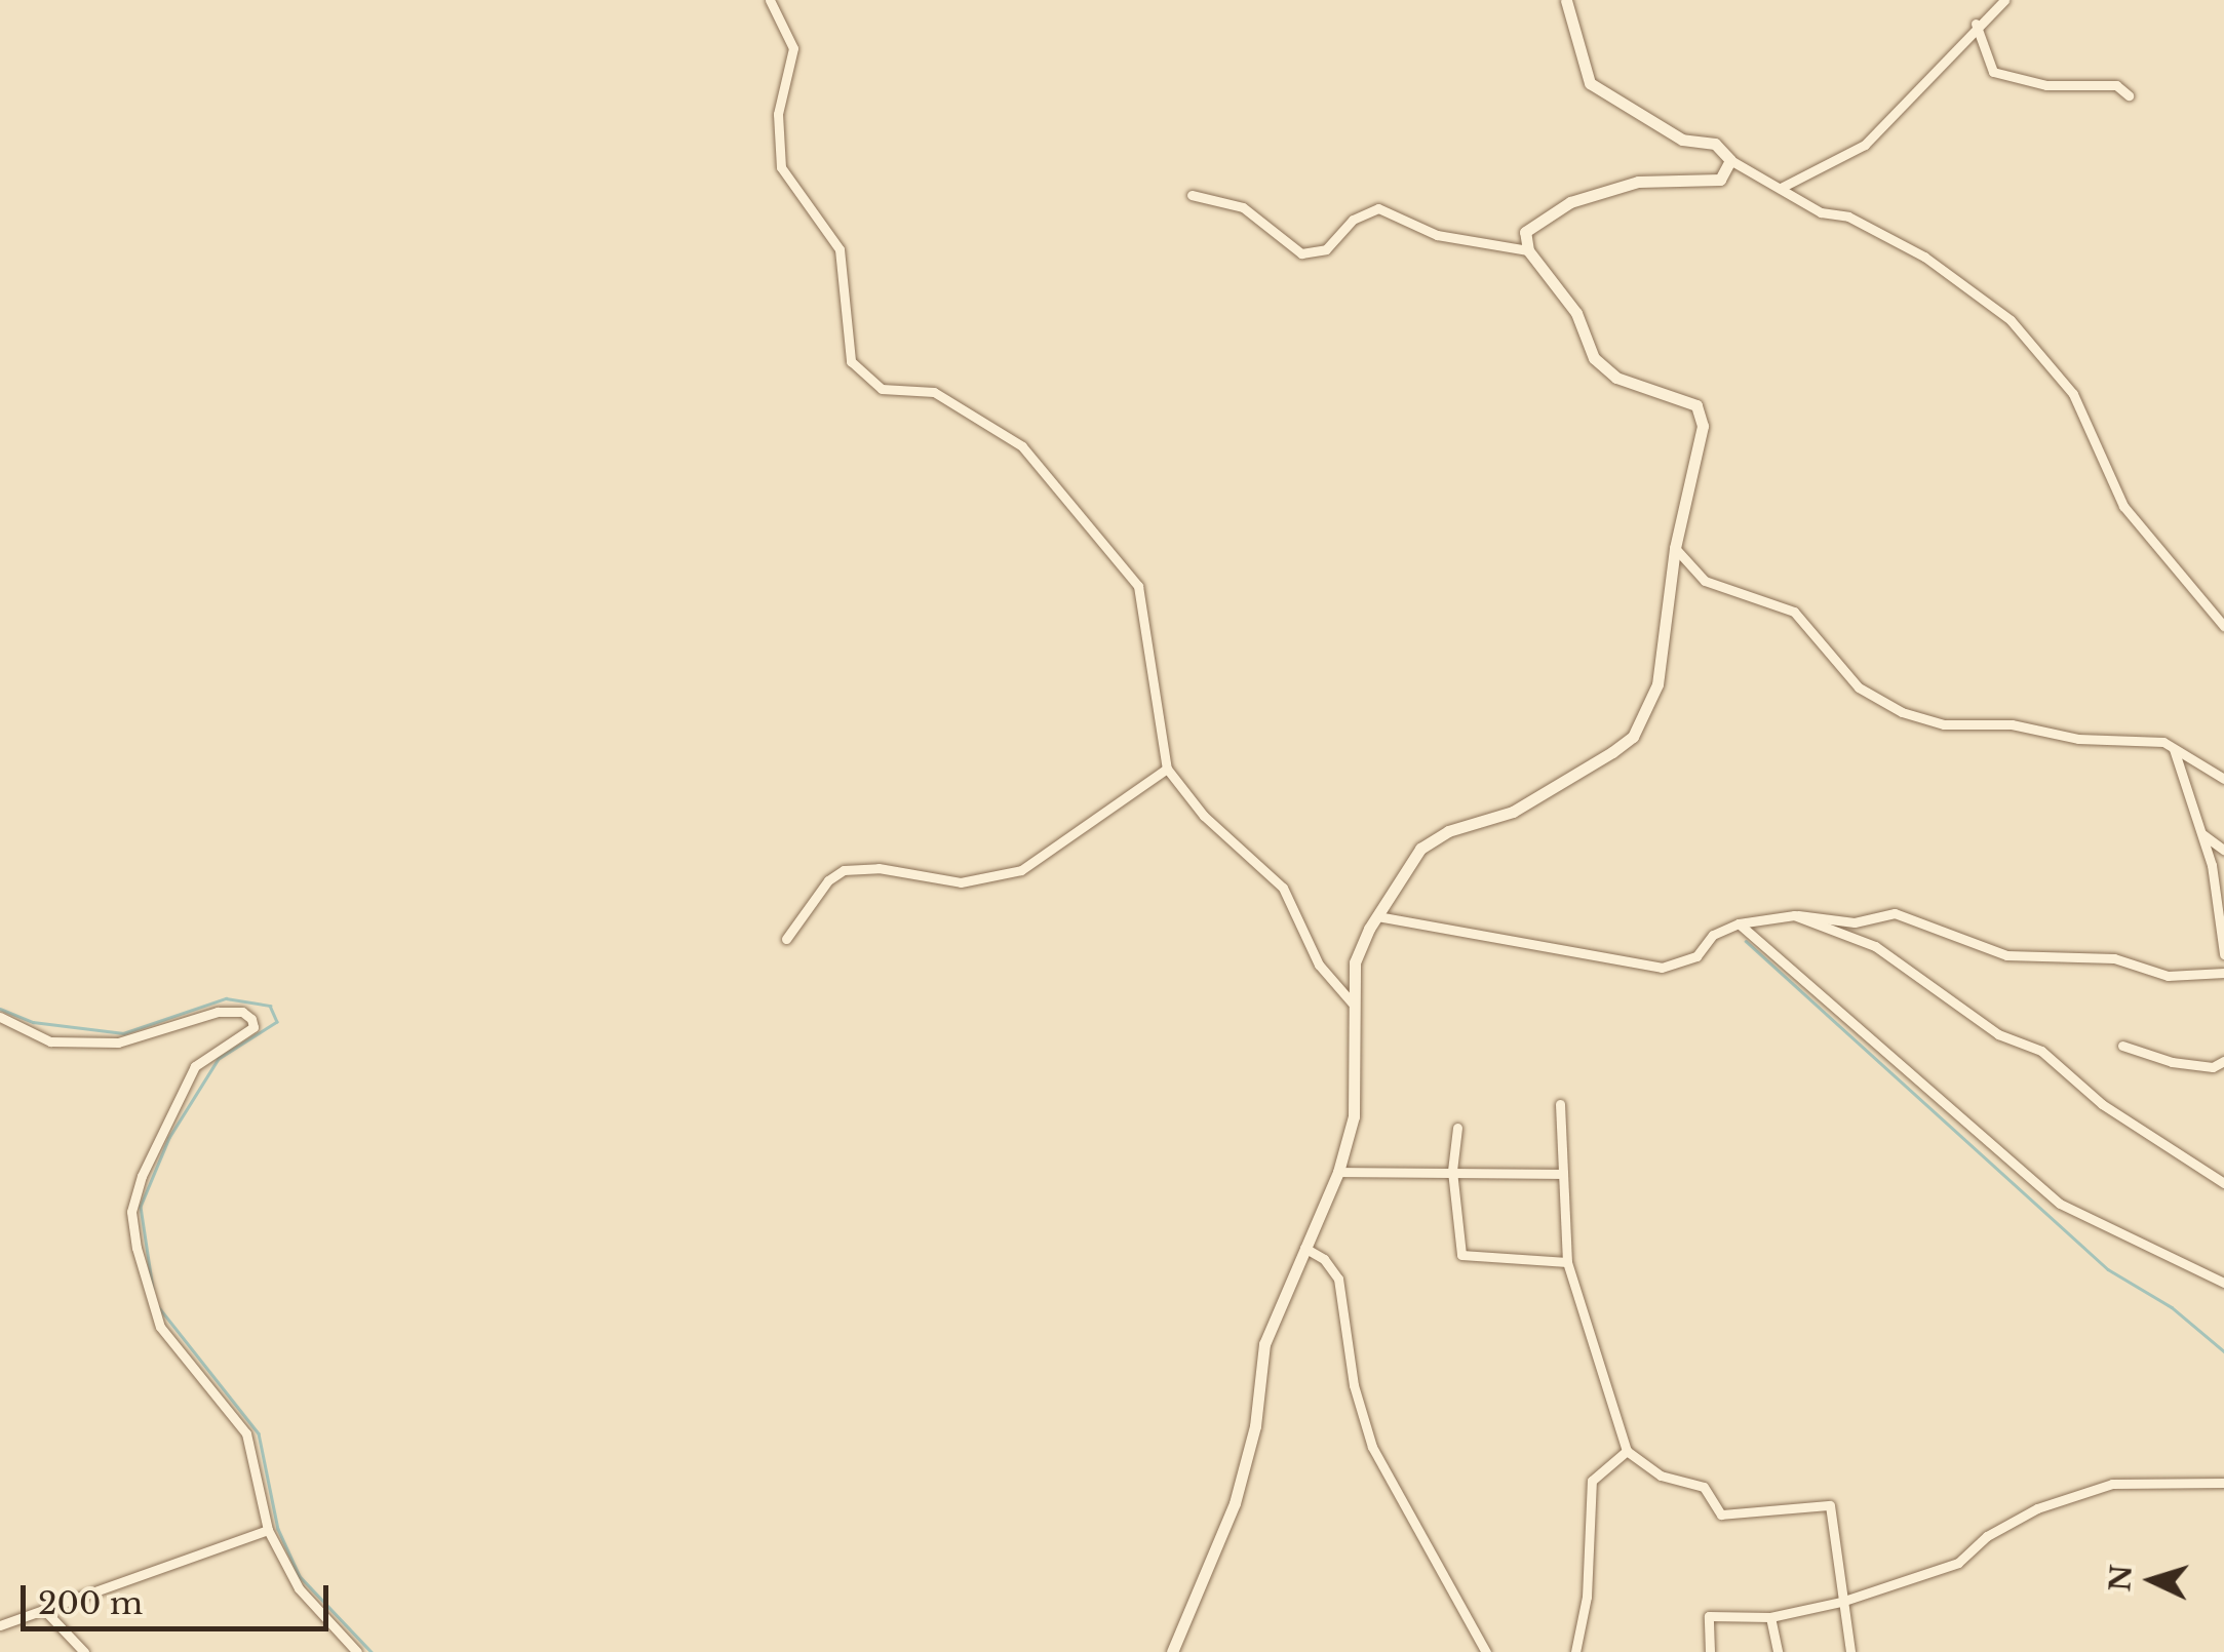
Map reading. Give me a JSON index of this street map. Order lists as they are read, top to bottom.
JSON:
{
  "scale_bar": "200 m",
  "north": "left"
}
